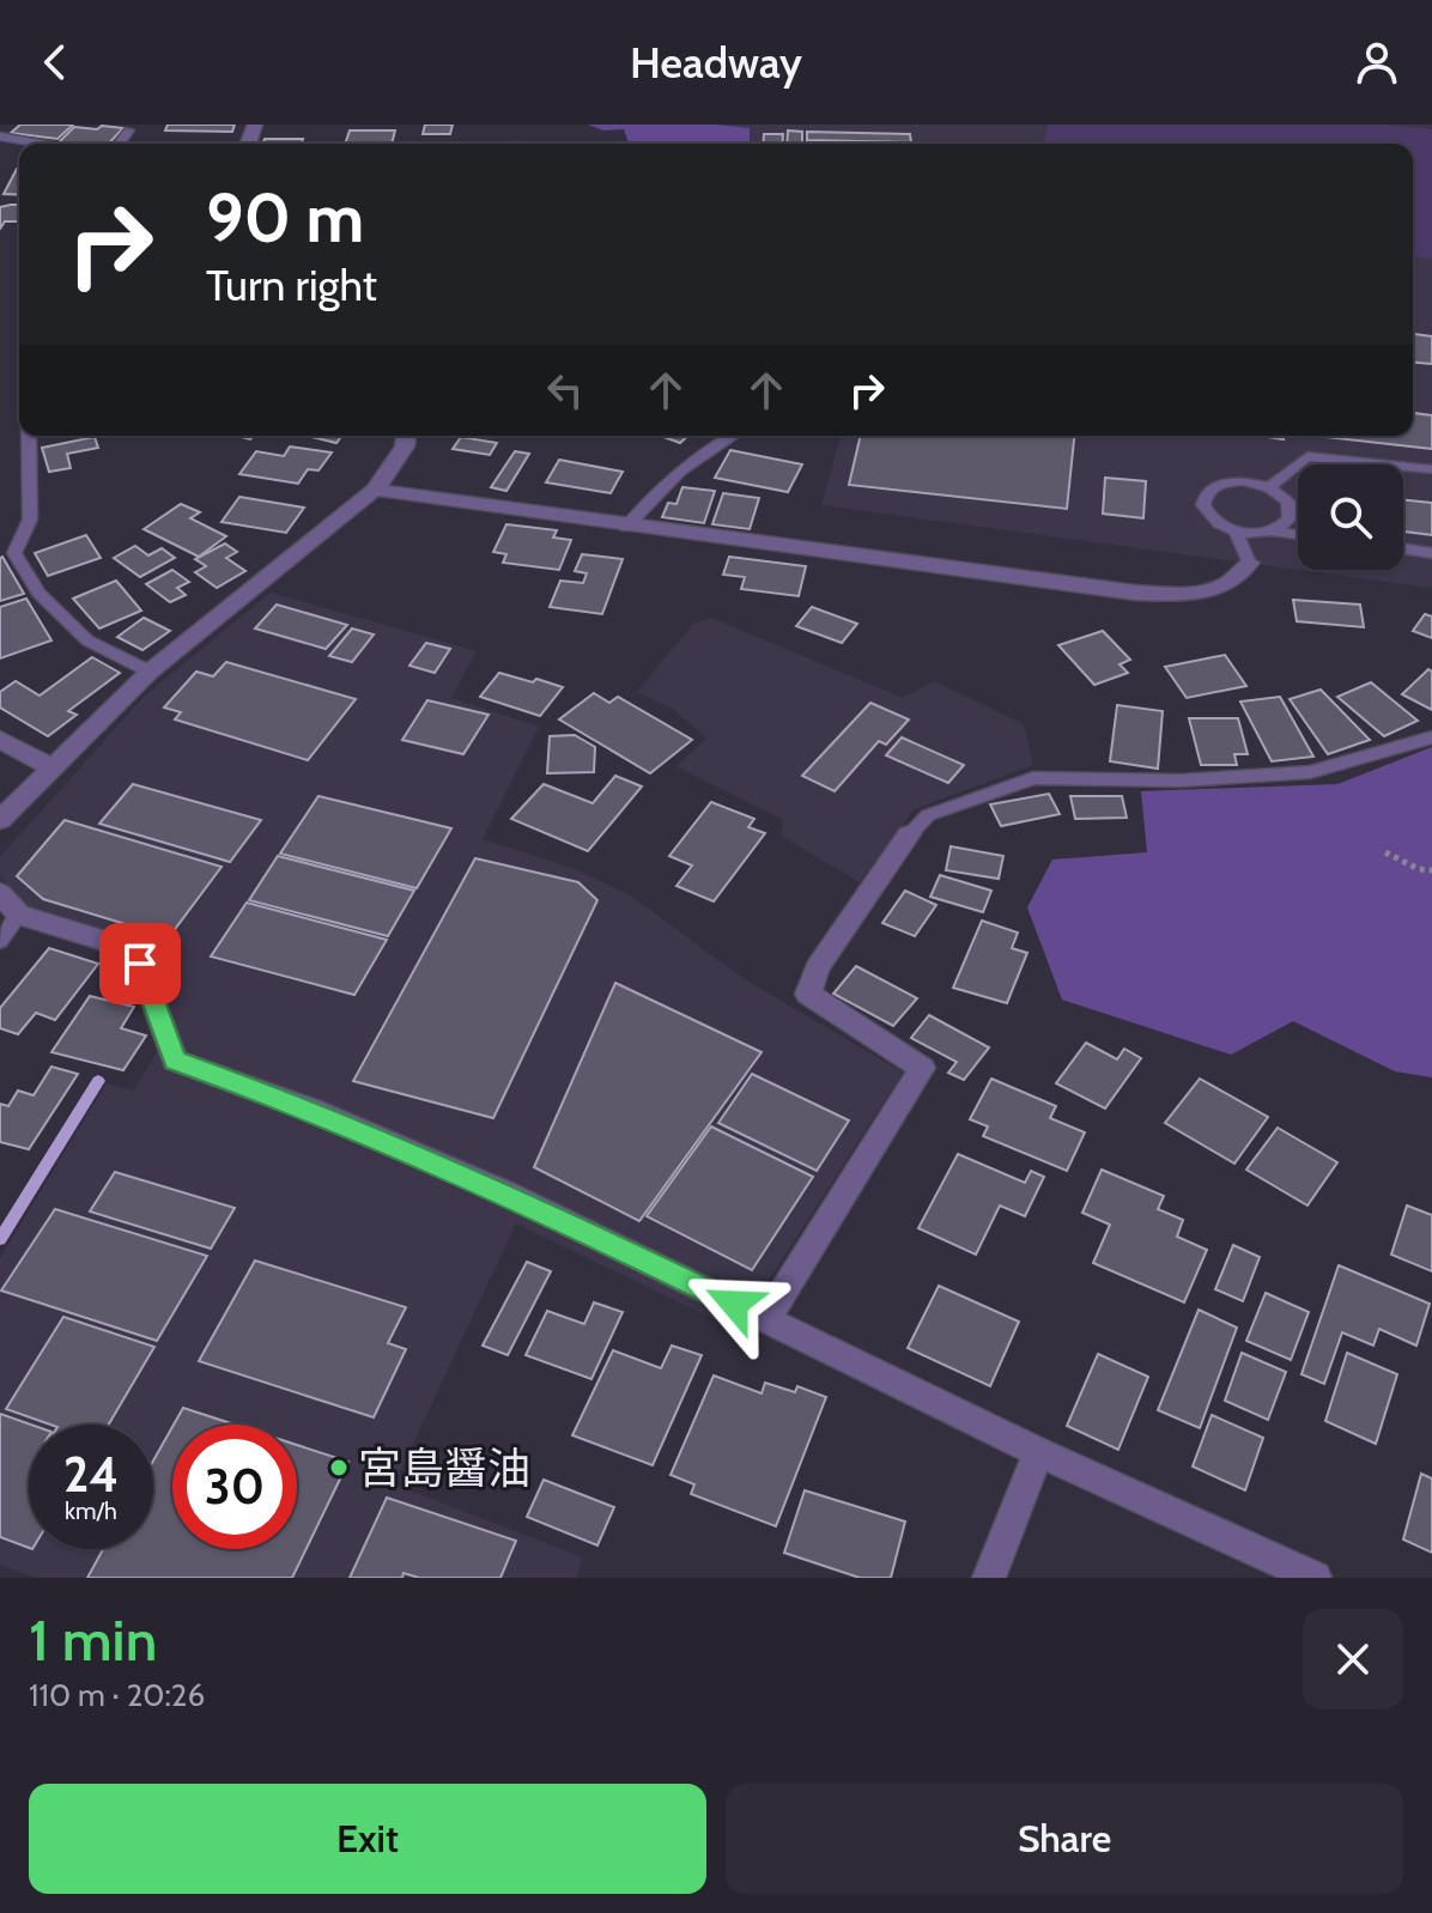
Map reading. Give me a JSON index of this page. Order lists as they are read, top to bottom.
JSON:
{
  "places": ["宮島醤油"],
  "page": {
    "header": "Headway",
    "turn": ["90 m", "Turn right"],
    "speed": "24 km/h",
    "limit": "30",
    "heading": ["1 min", "110 m · 20:26"],
    "buttons": ["Exit", "Share"]
  }
}
